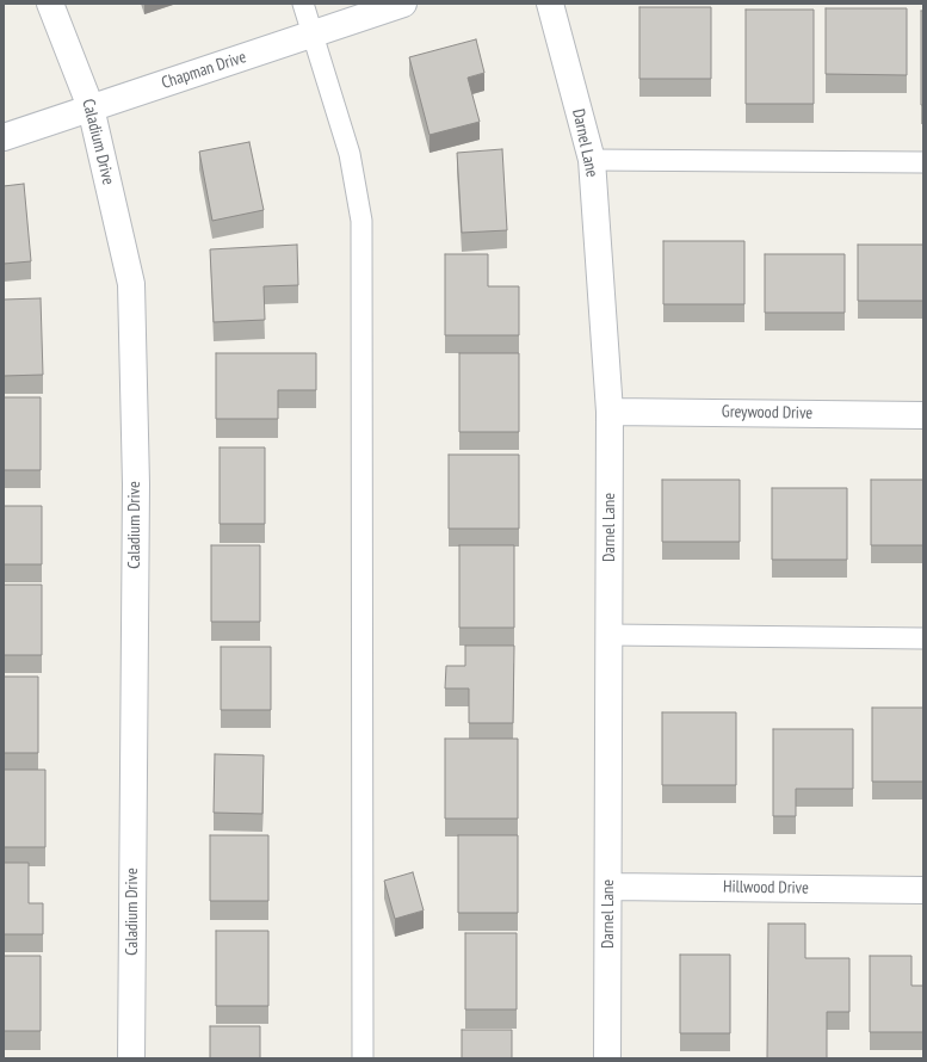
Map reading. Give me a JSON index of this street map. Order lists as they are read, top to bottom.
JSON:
{
  "streets": {
    "street": [
      "Chapman Drive",
      "Caladium Drive",
      "Darnel Lane",
      "Greywood Drive",
      "Hillwood Drive"
    ]
  },
  "crossings": [
    ["Chapman Drive", "Caladium Drive"],
    ["Darnel Lane", "Greywood Drive"],
    ["Darnel Lane", "Hillwood Drive"]
  ]
}
